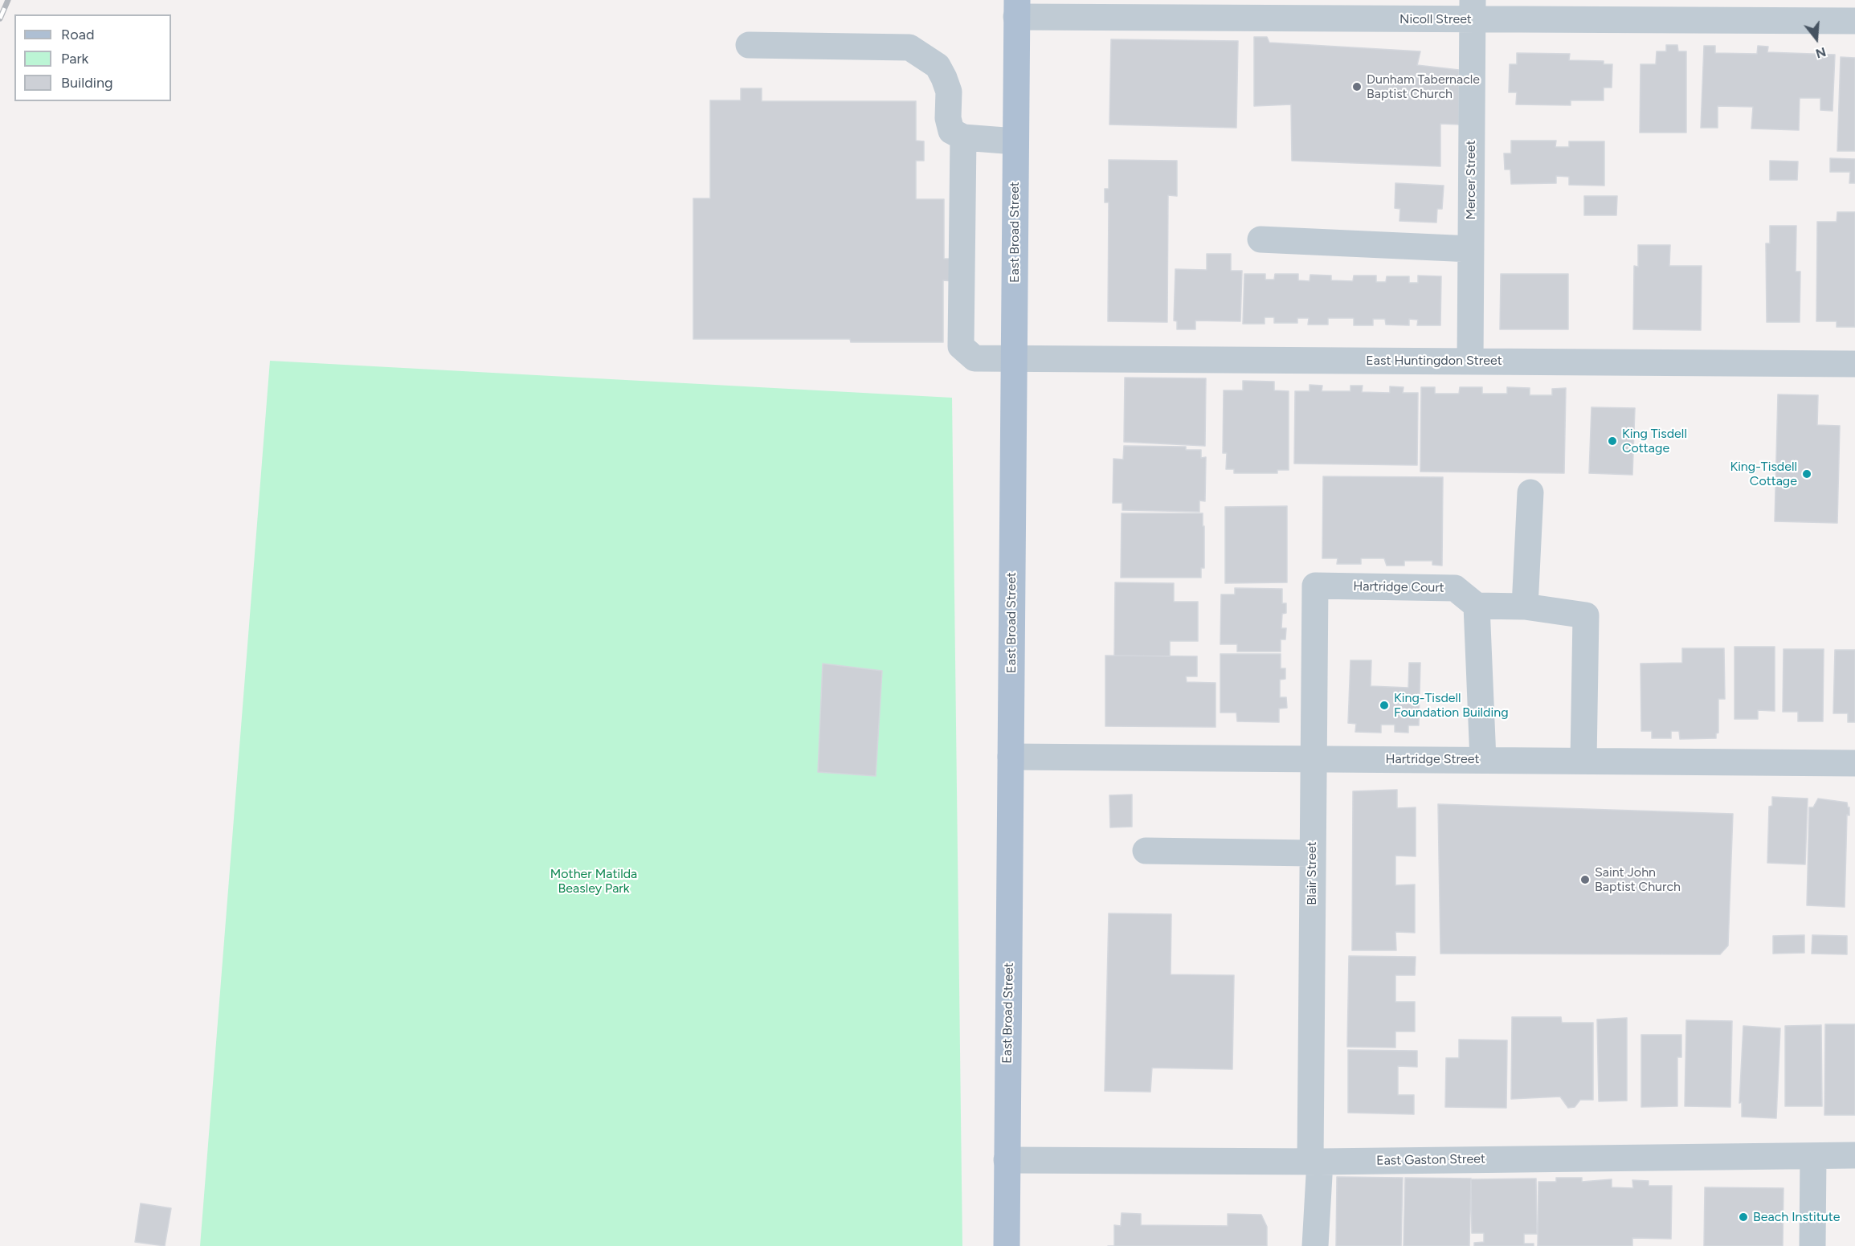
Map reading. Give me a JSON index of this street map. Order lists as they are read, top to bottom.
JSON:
{
  "streets": {
    "main road": ["East Broad Street"],
    "street": [
      "Nicoll Street",
      "Mercer Street",
      "East Huntingdon Street",
      "Hartridge Court",
      "Hartridge Street",
      "Blair Street",
      "East Gaston Street"
    ]
  },
  "crossings": [
    ["Nicoll Street", "Mercer Street"],
    ["Nicoll Street", "East Broad Street"],
    ["Mercer Street", "East Huntingdon Street"],
    ["East Broad Street", "East Huntingdon Street"],
    ["East Broad Street", "Hartridge Street"],
    ["East Broad Street", "East Gaston Street"],
    ["Hartridge Court", "Blair Street"],
    ["Hartridge Street", "Blair Street"],
    ["Blair Street", "East Gaston Street"]
  ],
  "parks": ["Mother Matilda Beasley Park"],
  "places": [
    "Dunham Tabernacle Baptist Church",
    "King Tisdell Cottage",
    "King-Tisdell Cottage",
    "King-Tisdell Foundation Building",
    "Saint John Baptist Church",
    "Beach Institute"
  ],
  "legend": ["Road", "Park", "Building"],
  "north": "bottom"
}
